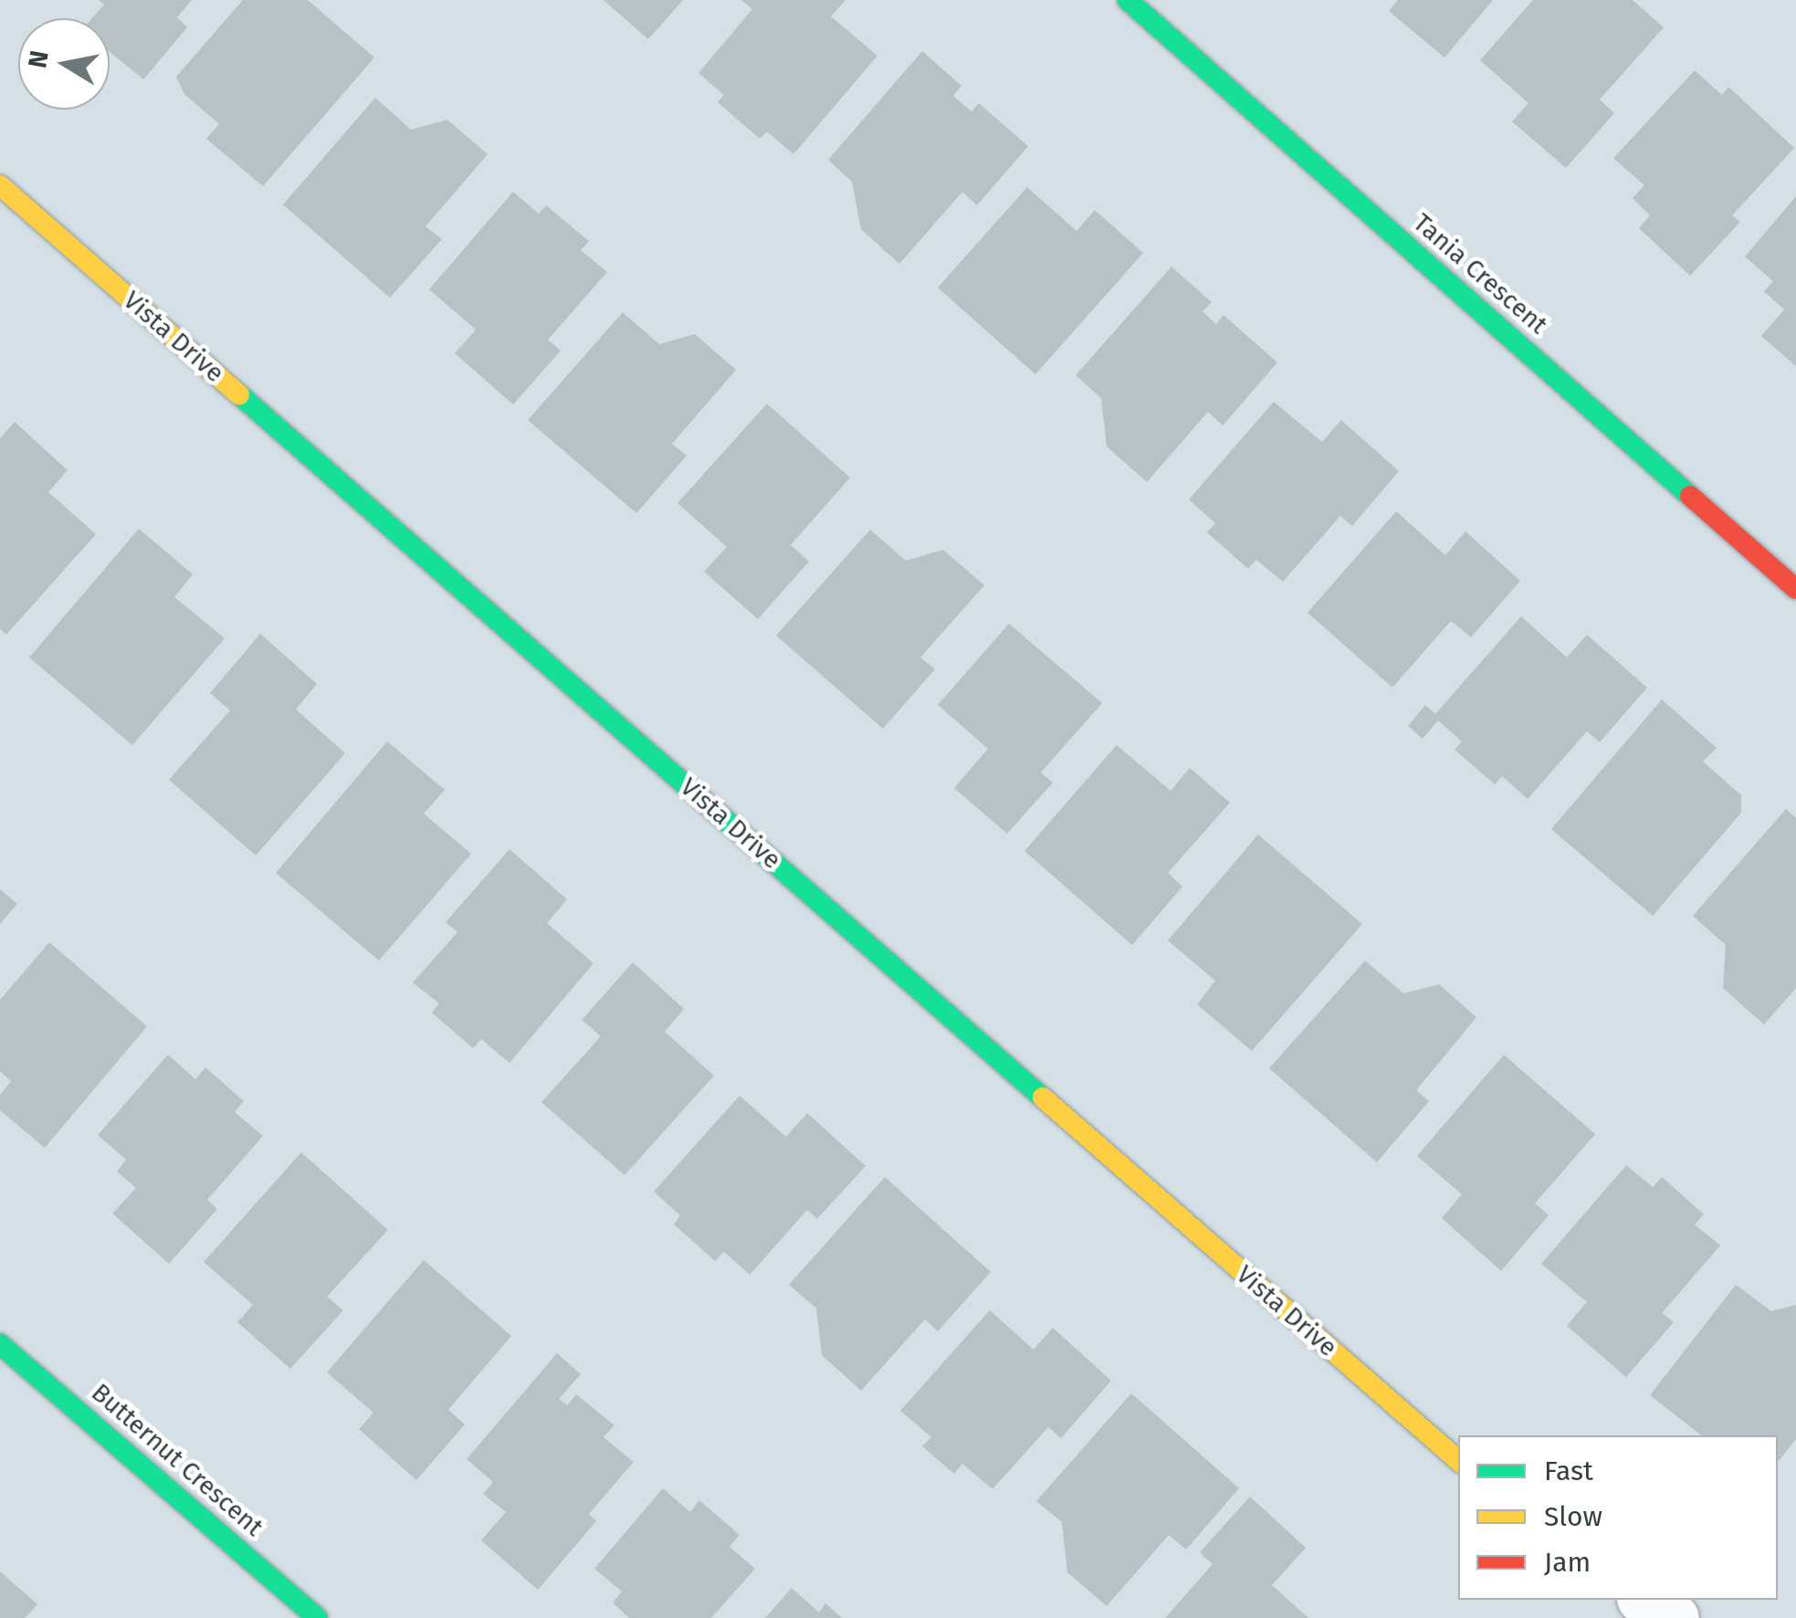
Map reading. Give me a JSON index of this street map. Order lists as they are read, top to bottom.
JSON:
{
  "streets": {
    "street": ["Tania Crescent", "Vista Drive", "Butternut Crescent"]
  },
  "legend": ["Fast", "Slow", "Jam"],
  "north": "left"
}
